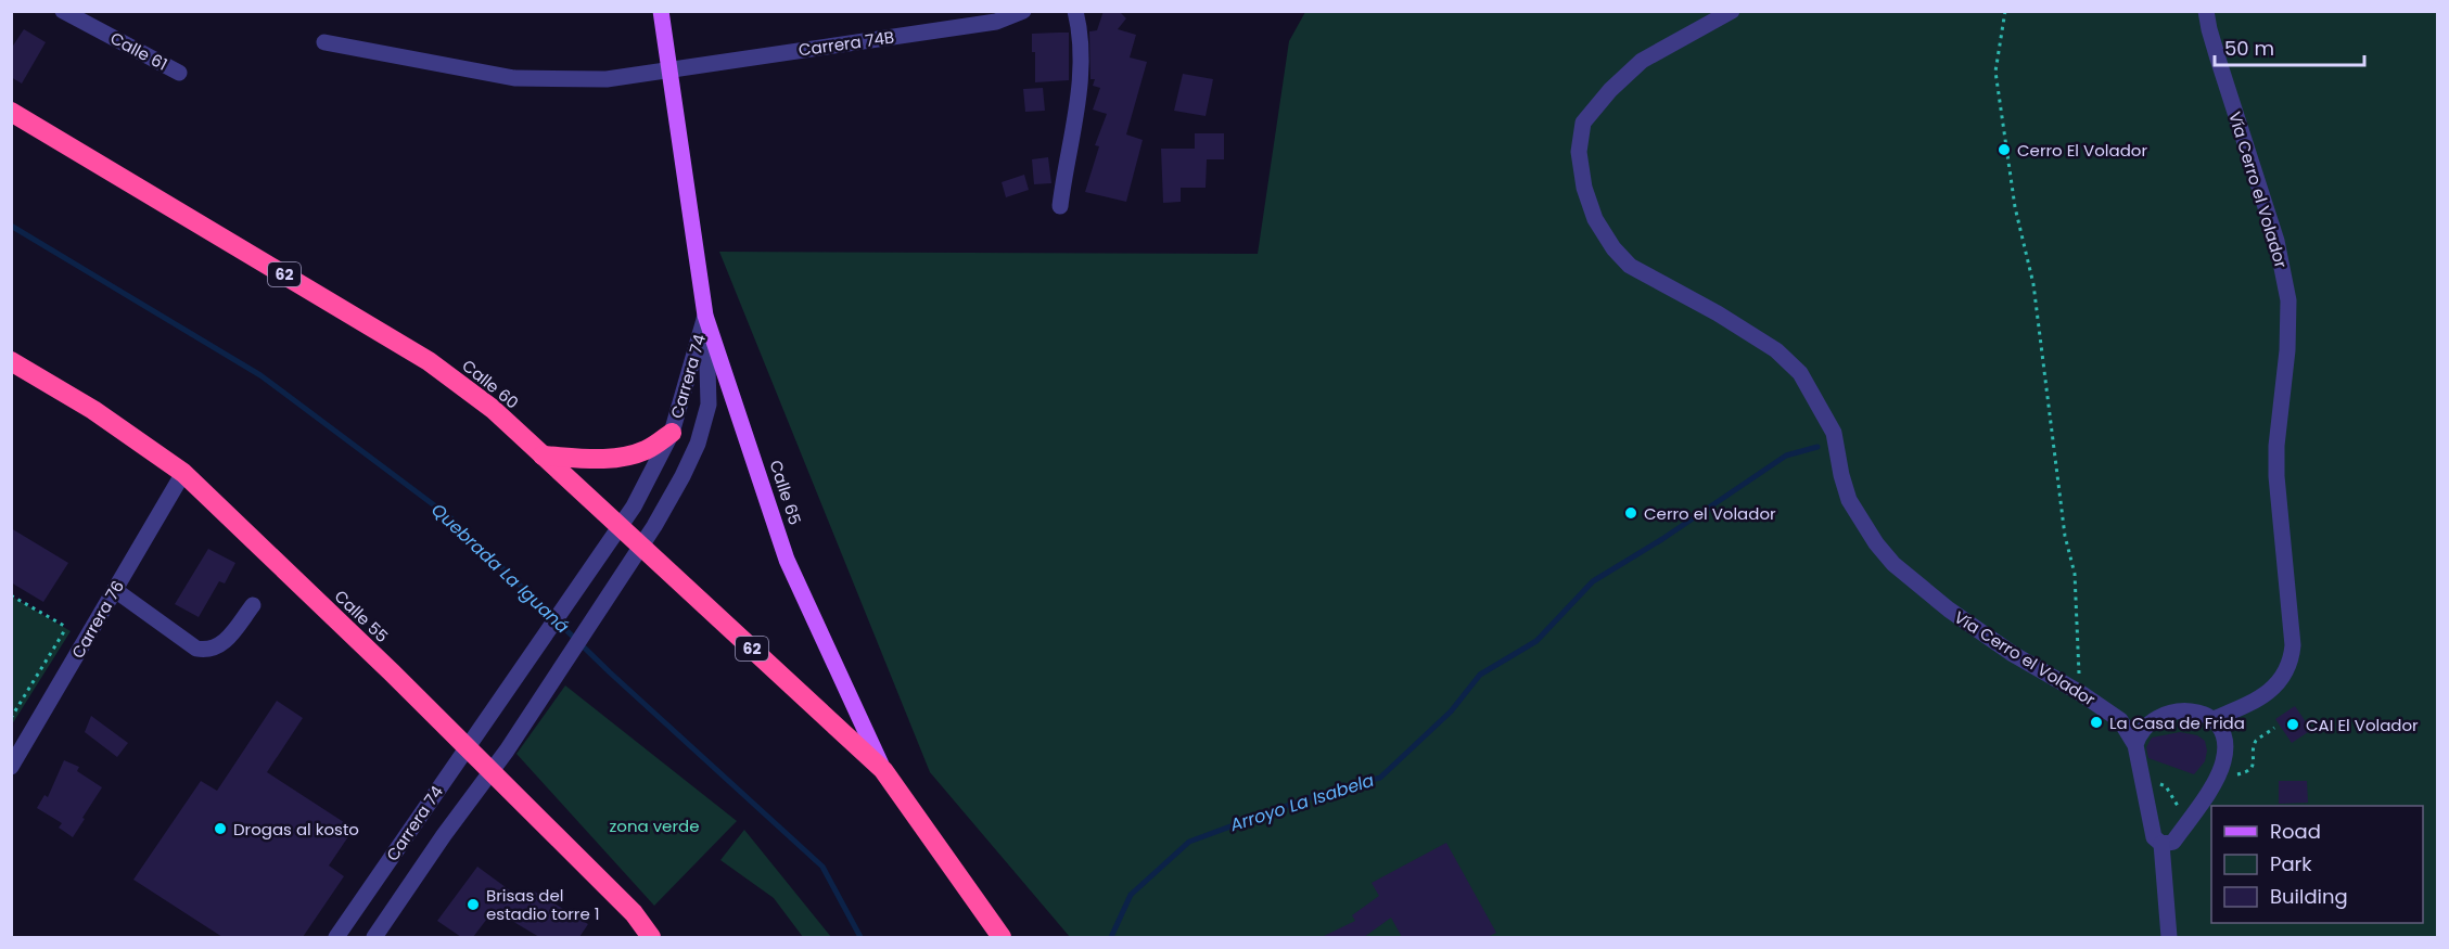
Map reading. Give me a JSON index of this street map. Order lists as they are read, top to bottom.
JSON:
{
  "streets": {
    "highway": [
      "62",
      "Calle 60",
      "Calle 65",
      "Calle 55"
    ],
    "street": [
      "Carrera 74B",
      "Calle 61",
      "Vía Cerro el Volador",
      "Carrera 74",
      "Carrera 76"
    ]
  },
  "crossings": [
    ["Carrera 74B", "Calle 65"],
    ["Carrera 74", "Calle 60"],
    ["Carrera 74", "Calle 65"],
    ["Carrera 74", "Calle 55"],
    ["Calle 60", "Calle 65"],
    ["Calle 55", "Carrera 76"]
  ],
  "water": ["Quebrada La Iguaná", "Arroyo La Isabela"],
  "parks": ["zona verde"],
  "places": [
    "Cerro El Volador",
    "Cerro el Volador",
    "La Casa de Frida",
    "CAI El Volador",
    "Drogas al kosto",
    "Brisas del estadio torre 1"
  ],
  "legend": ["Road", "Park", "Building"],
  "scale_bar": "50 m"
}
